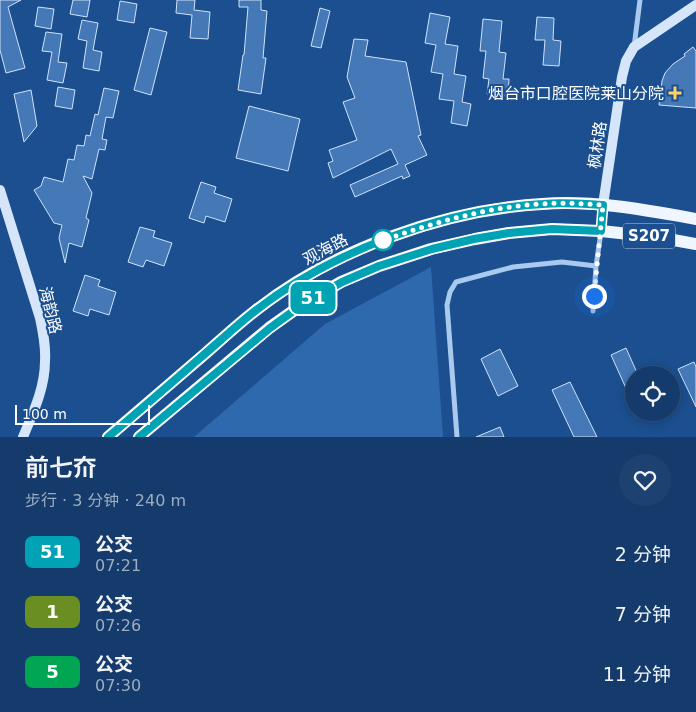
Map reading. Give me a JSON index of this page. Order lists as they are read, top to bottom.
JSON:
{
  "streets": {
    "main road": ["S207", "观海路"],
    "street": ["枫林路", "海韵路"]
  },
  "crossings": [
    ["枫林路", "S207"],
    ["枫林路", "观海路"]
  ],
  "places": {
    "health": ["烟台市口腔医院莱山分院"]
  },
  "lines": ["bus line 51"],
  "scale_bar": "100 m",
  "page": {
    "on_map": "51",
    "scale": "100 m",
    "heading": ["前七夼", "步行 · 3 分钟 · 240 m"],
    "list": [
      {
        "mark": "51",
        "name": "公交",
        "note": "07:21",
        "value": "2 分钟"
      },
      {
        "mark": "1",
        "name": "公交",
        "note": "07:26",
        "value": "7 分钟"
      },
      {
        "mark": "5",
        "name": "公交",
        "note": "07:30",
        "value": "11 分钟"
      }
    ]
  }
}
